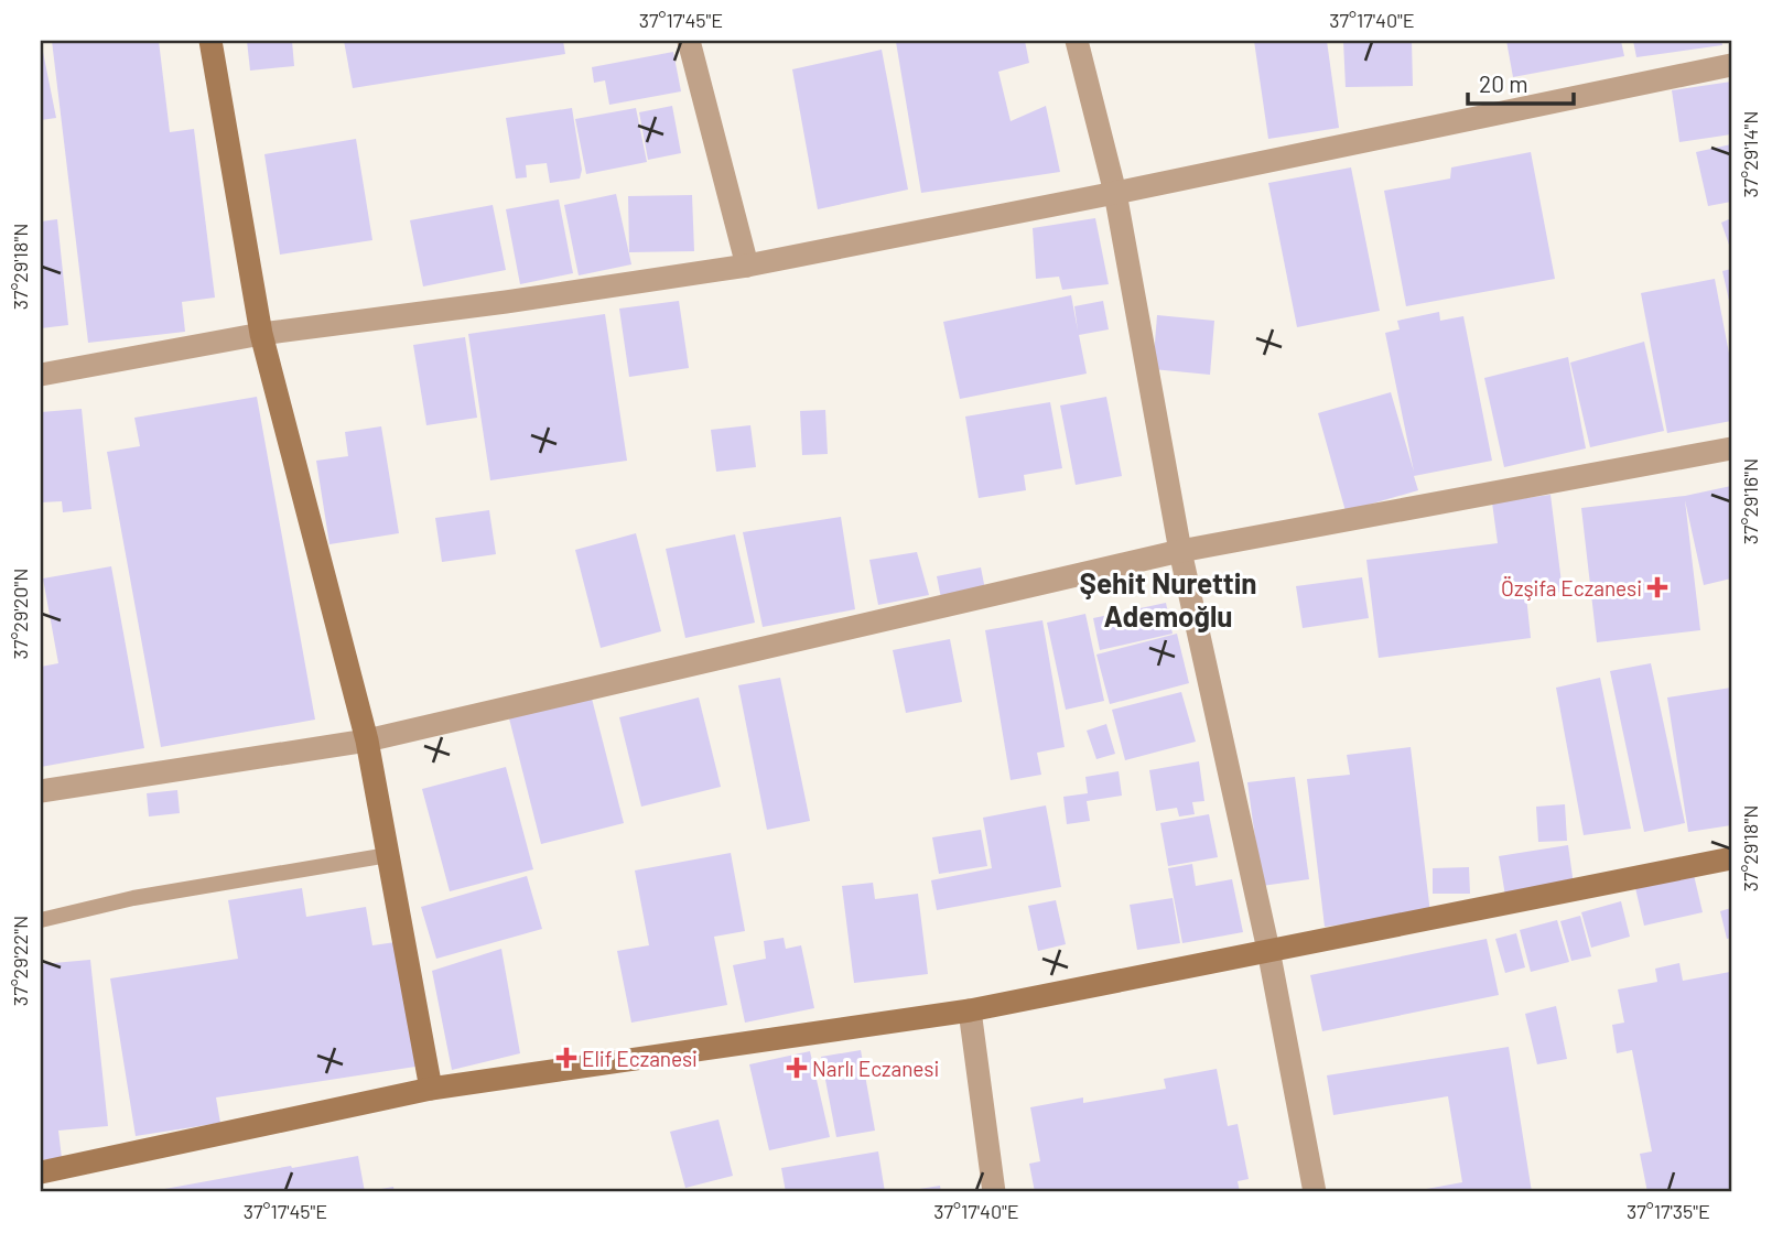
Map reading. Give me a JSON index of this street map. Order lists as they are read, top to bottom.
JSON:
{
  "districts": ["Şehit Nurettin Ademoğlu"],
  "places": {
    "health": ["Özşifa Eczanesi", "Elif Eczanesi", "Narlı Eczanesi"]
  },
  "scale_bar": "20 m",
  "coordinates": [
    "37°17'45\"E",
    "37°17'40\"E",
    "37°29'14\"N",
    "37°29'18\"N",
    "37°29'16\"N",
    "37°29'20\"N",
    "37°29'22\"N",
    "37°17'35\"E"
  ]
}
